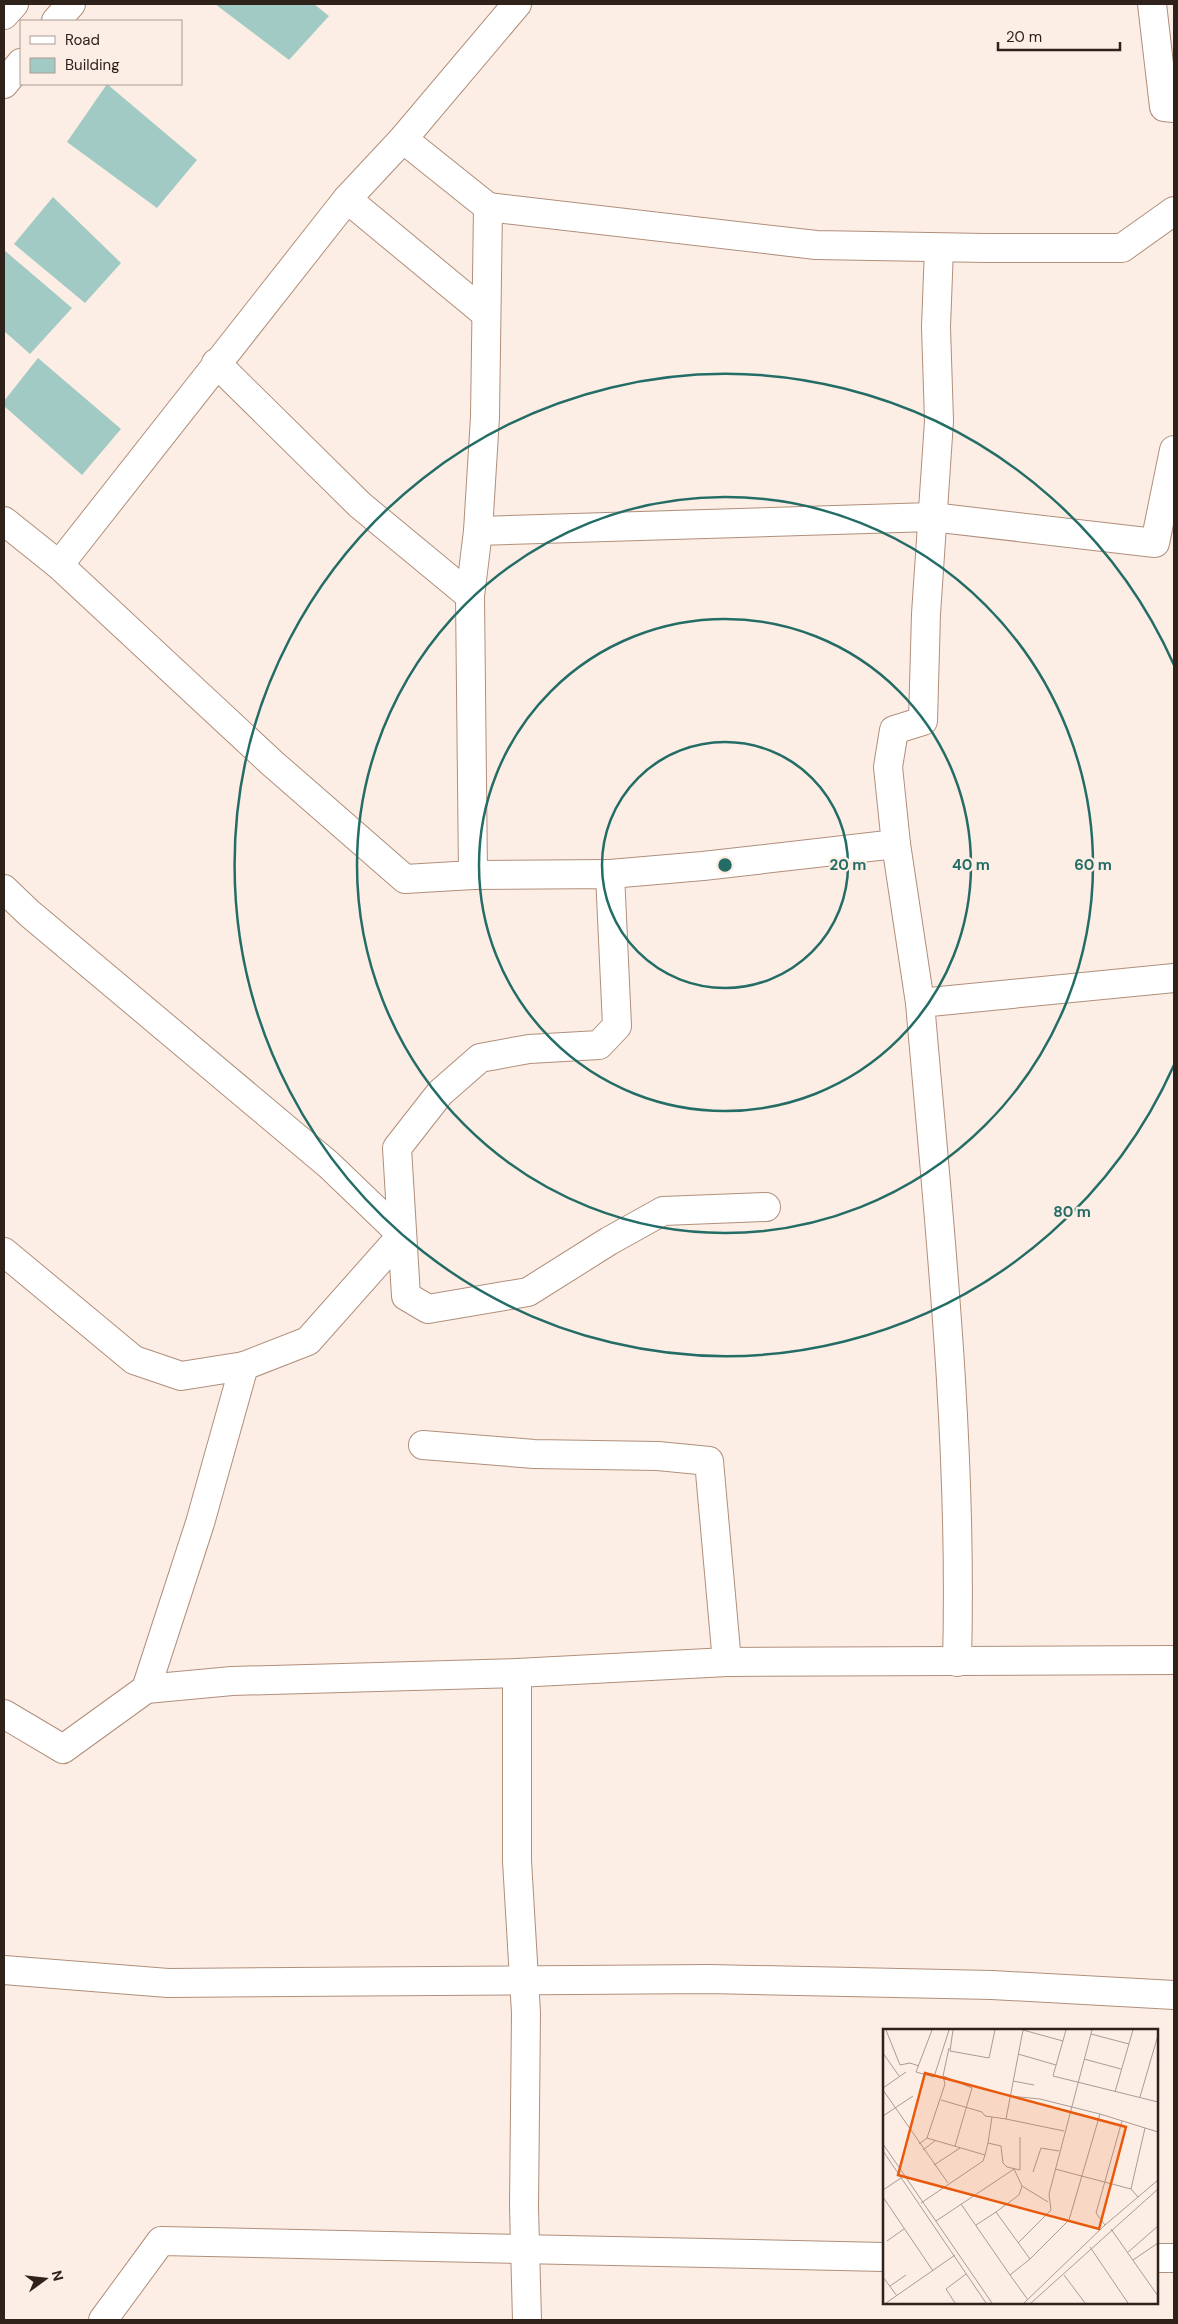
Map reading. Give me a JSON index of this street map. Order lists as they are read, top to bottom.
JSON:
{
  "legend": ["Road", "Building"],
  "scale_bar": "20 m",
  "north": "right",
  "rings": [
    "20 m",
    "40 m",
    "60 m",
    "80 m"
  ]
}
